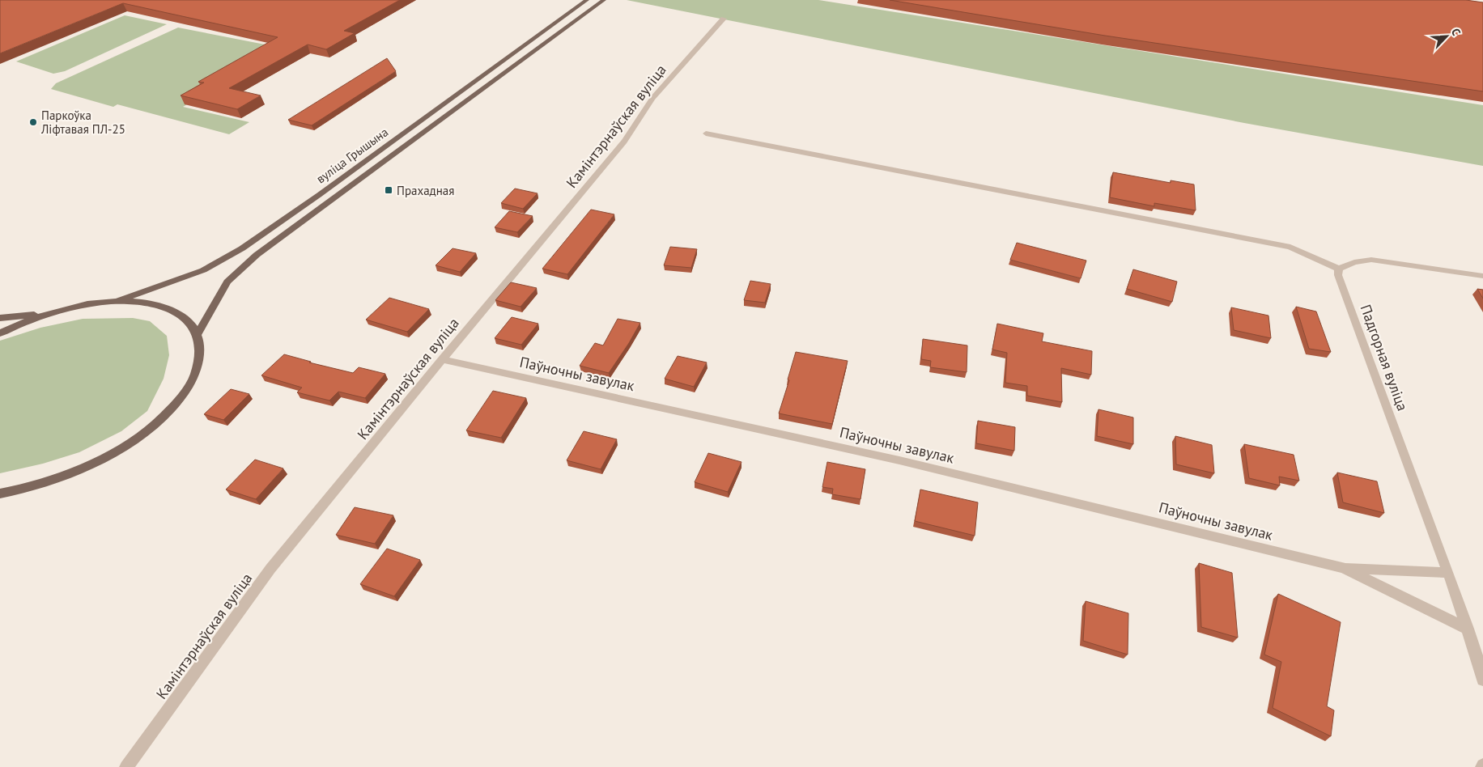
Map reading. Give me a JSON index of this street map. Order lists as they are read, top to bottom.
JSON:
{
  "streets": {
    "main road": ["вуліца Грышына"],
    "street": ["Камінтэрнаўская вуліца", "Падгорная вуліца", "Паўночны завулак"]
  },
  "crossings": [
    ["Камінтэрнаўская вуліца", "Паўночны завулак"],
    ["Падгорная вуліца", "Паўночны завулак"]
  ],
  "places": {
    "other": ["Паркоўка Ліфтавая ПЛ-25"],
    "transit": ["Прахадная"]
  },
  "north": "top right"
}
